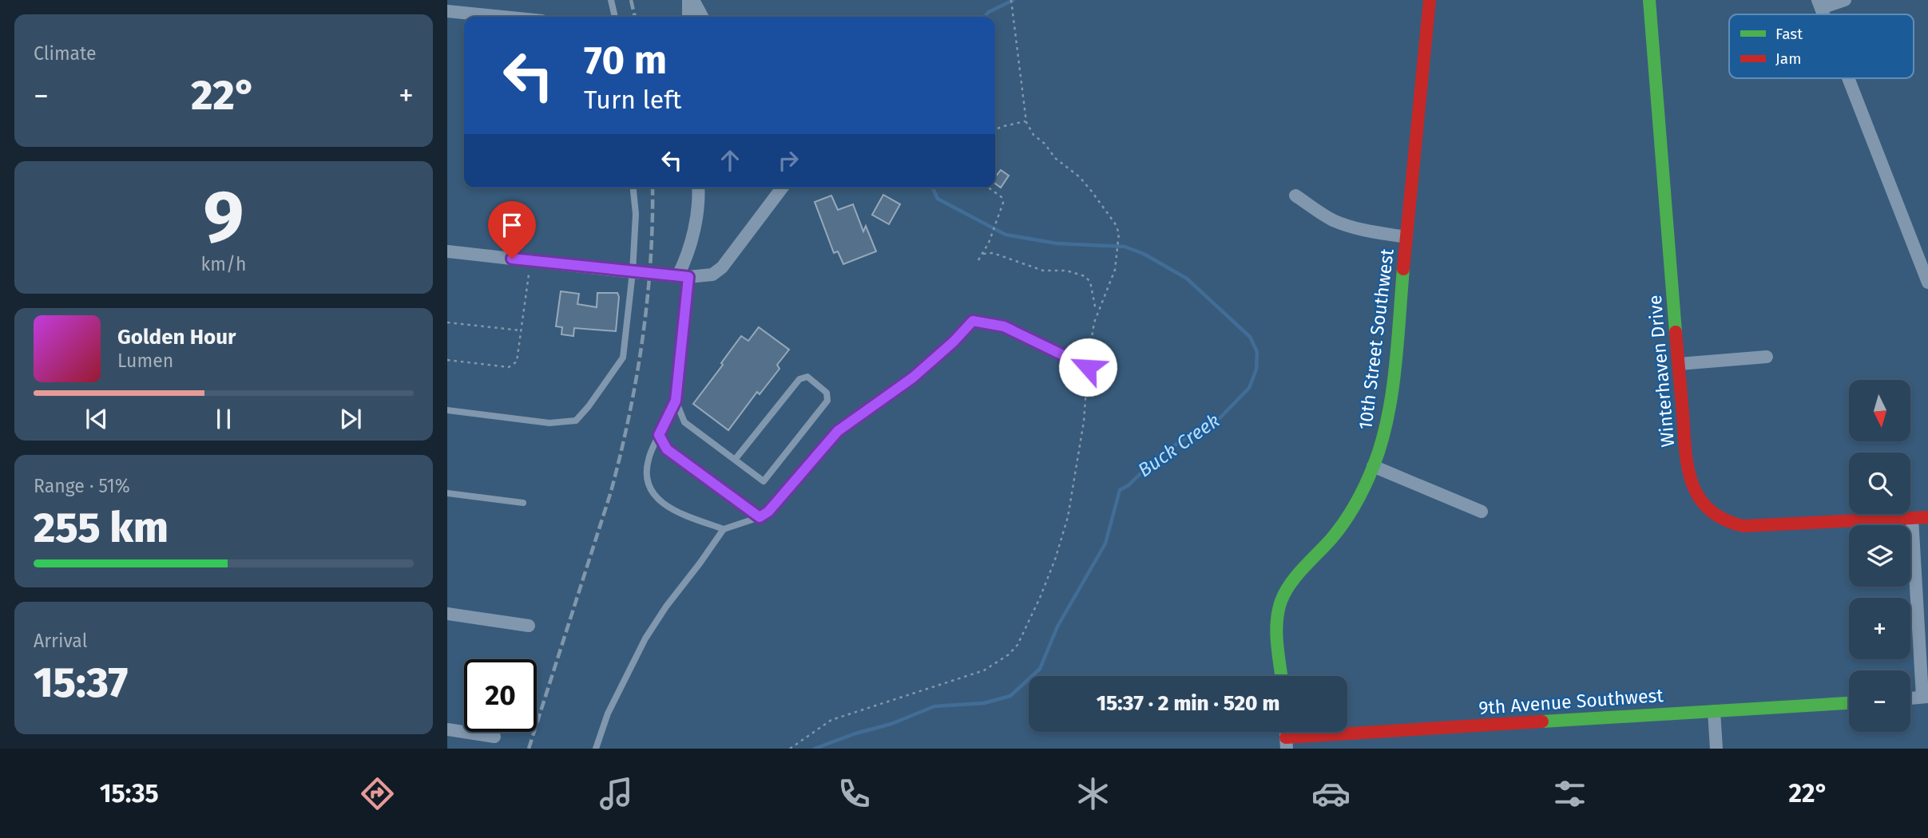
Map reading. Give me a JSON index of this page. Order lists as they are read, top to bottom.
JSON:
{
  "streets": {
    "street": ["10th Street Southwest", "Winterhaven Drive", "9th Avenue Southwest"]
  },
  "water": ["Buck Creek"],
  "legend": ["Fast", "Jam"],
  "north": "bottom",
  "page": {
    "tile": [
      "Climate",
      ["9", "km/h"],
      ["Range · 51%", "255 km"],
      ["Arrival", "15:37"]
    ],
    "turn": ["70 m", "Turn left"],
    "heat": ["−", "22°", "+"],
    "song": ["Golden Hour", "Lumen"],
    "map_buttons": ["+", "−"],
    "limit": "20",
    "trip": "15:37 · 2 min · 520 m",
    "tabs": ["15:35", "22°"]
  }
}
